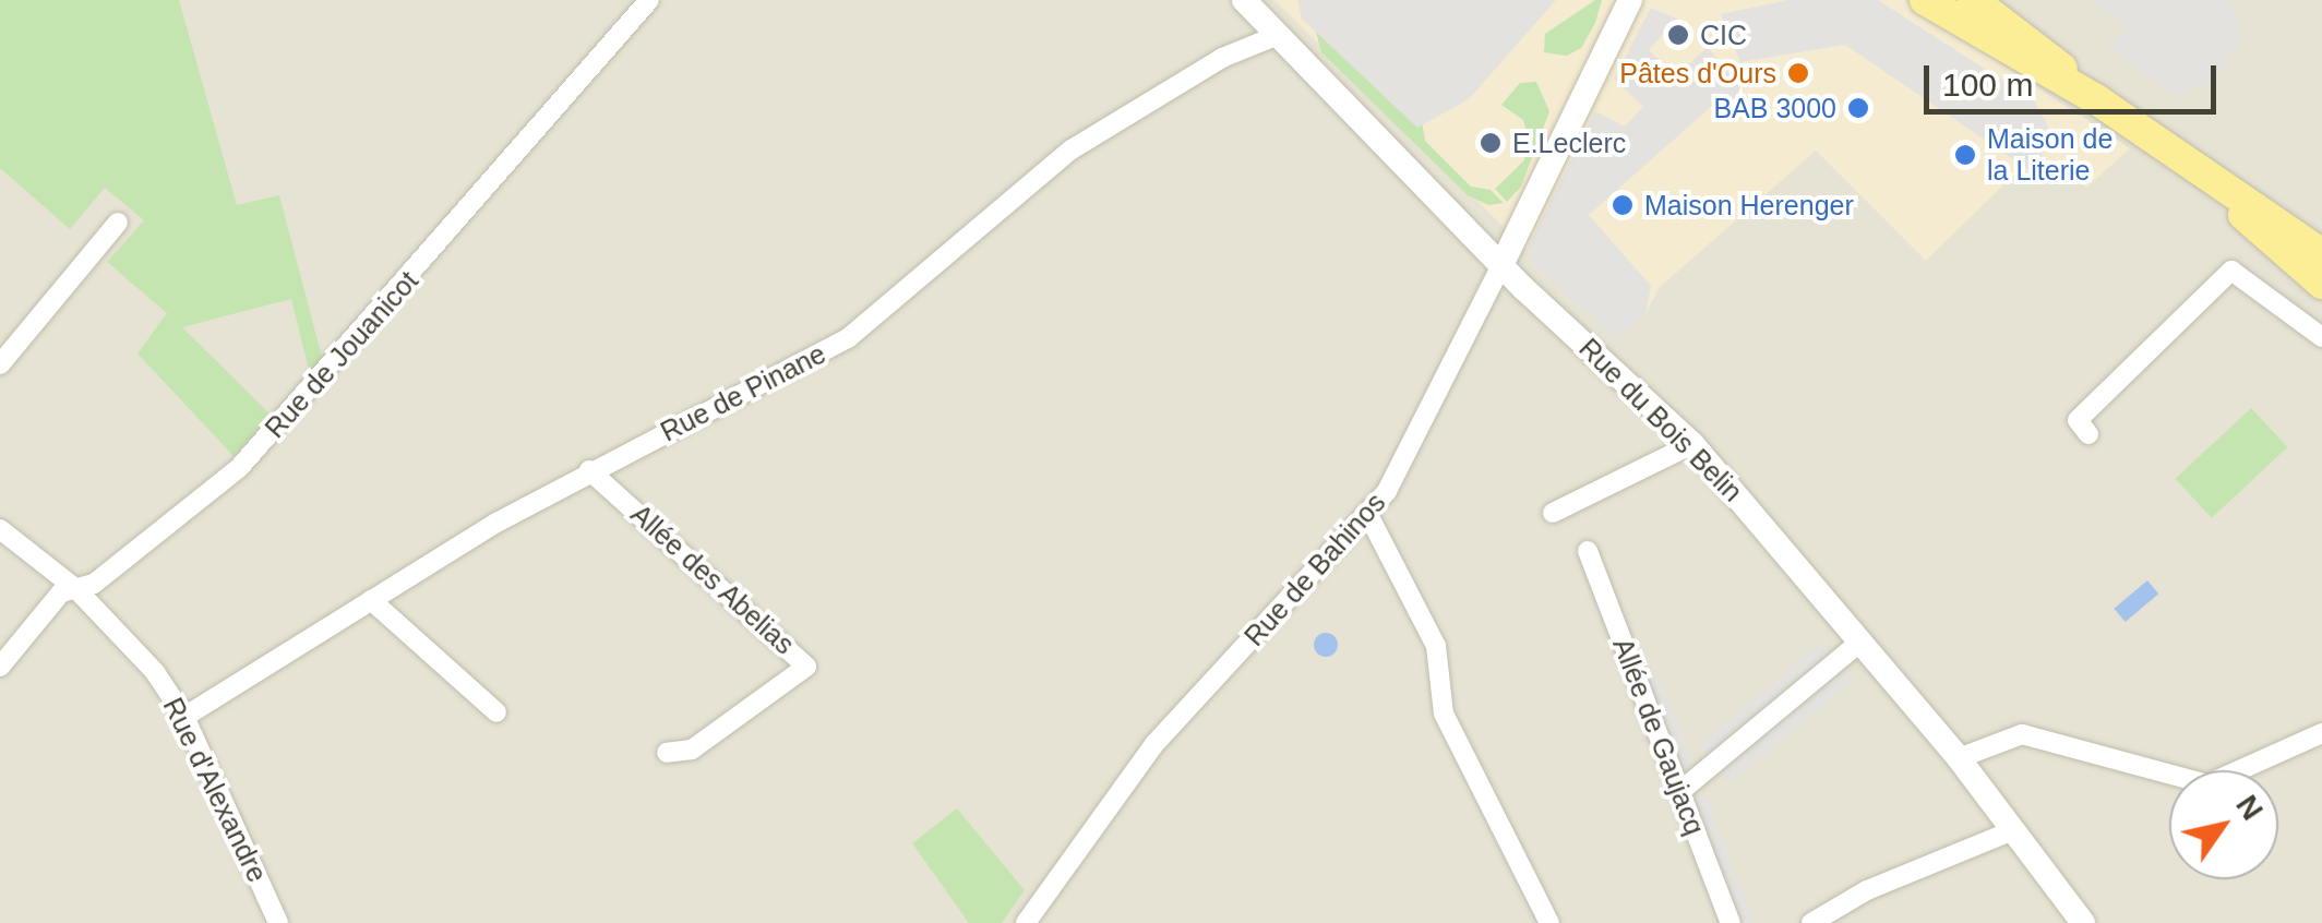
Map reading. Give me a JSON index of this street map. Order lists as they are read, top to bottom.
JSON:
{
  "streets": {
    "street": [
      "Rue de Jouanicot",
      "Rue de Pinane",
      "Rue du Bois Belin",
      "Rue de Bahinos",
      "Allée des Abelias",
      "Allée de Gaujacq",
      "Rue d'Alexandre"
    ]
  },
  "crossings": [
    ["Rue de Jouanicot", "Rue d'Alexandre"],
    ["Rue de Pinane", "Rue du Bois Belin"],
    ["Rue de Pinane", "Allée des Abelias"],
    ["Rue de Pinane", "Rue d'Alexandre"],
    ["Rue du Bois Belin", "Rue de Bahinos"]
  ],
  "places": [
    "CIC",
    "Pâtes d'Ours",
    "BAB 3000",
    "E.Leclerc",
    "Maison de la Literie",
    "Maison Herenger"
  ],
  "scale_bar": "100 m",
  "north": "top right"
}
